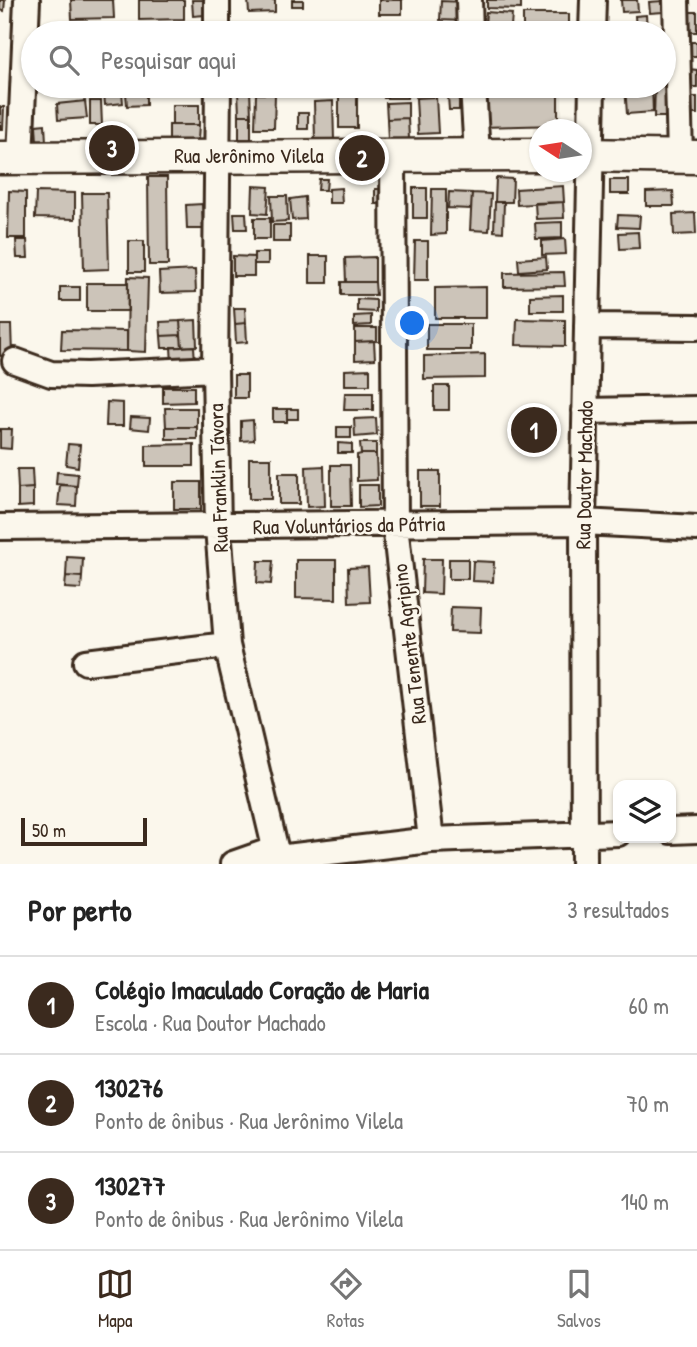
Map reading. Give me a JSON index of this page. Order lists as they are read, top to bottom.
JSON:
{
  "streets": {
    "main road": ["Rua Jerônimo Vilela"],
    "street": [
      "Rua Doutor Machado",
      "Rua Franklin Távora",
      "Rua Voluntários da Pátria",
      "Rua Tenente Agripino"
    ]
  },
  "crossings": [
    ["Rua Jerônimo Vilela", "Rua Franklin Távora"],
    ["Rua Jerônimo Vilela", "Rua Tenente Agripino"],
    ["Rua Doutor Machado", "Rua Voluntários da Pátria"],
    ["Rua Franklin Távora", "Rua Voluntários da Pátria"],
    ["Rua Voluntários da Pátria", "Rua Tenente Agripino"]
  ],
  "scale_bar": "50 m",
  "north": "left",
  "page": {
    "search": "Pesquisar aqui",
    "pins": ["3", "2", "1"],
    "scale": "50 m",
    "heading": ["Por perto", "3 resultados"],
    "list": [
      {
        "mark": "1",
        "name": "Colégio Imaculado Coração de Maria",
        "note": "Escola · Rua Doutor Machado",
        "value": "60 m"
      },
      {
        "mark": "2",
        "name": "130276",
        "note": "Ponto de ônibus · Rua Jerônimo Vilela",
        "value": "70 m"
      },
      {
        "mark": "3",
        "name": "130277",
        "note": "Ponto de ônibus · Rua Jerônimo Vilela",
        "value": "140 m"
      }
    ],
    "nav": ["Mapa", "Rotas", "Salvos"]
  }
}
